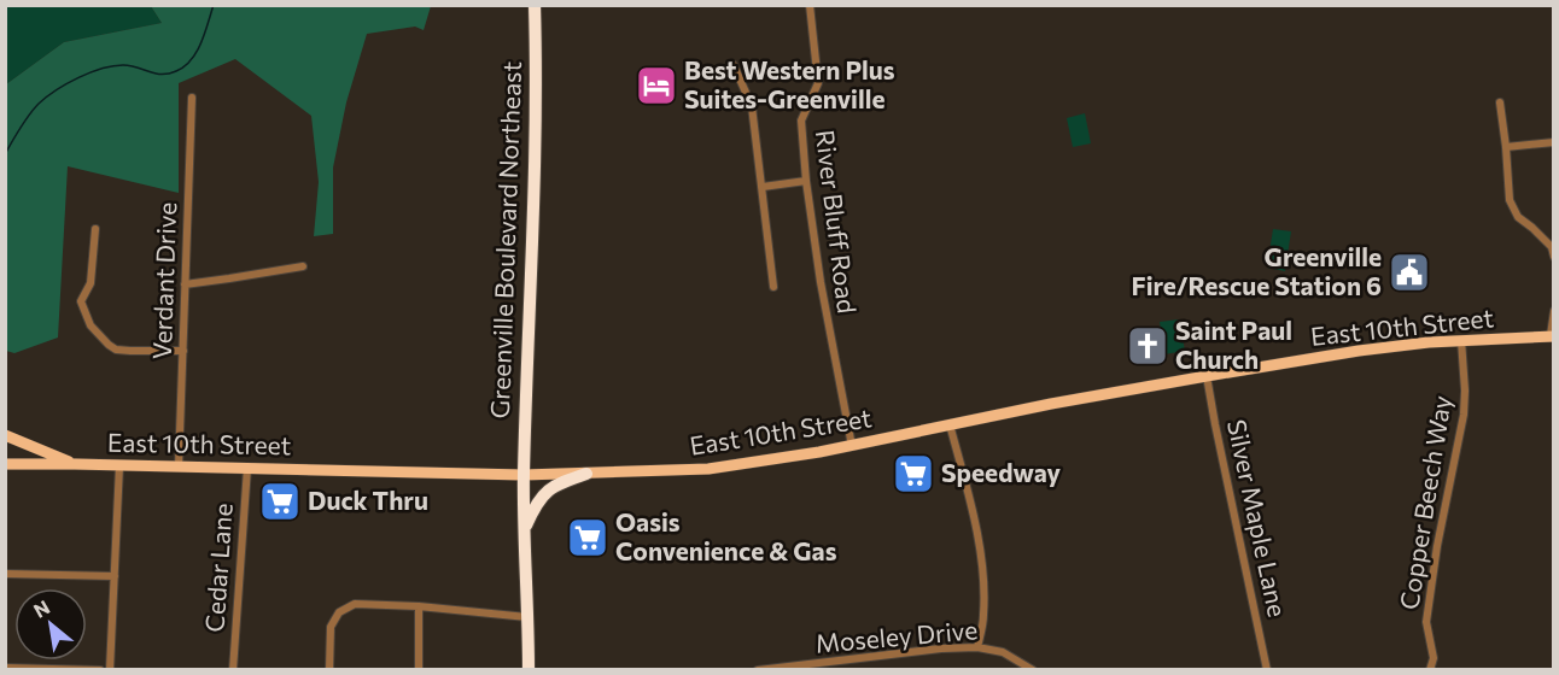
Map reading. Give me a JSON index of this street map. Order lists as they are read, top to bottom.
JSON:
{
  "streets": {
    "highway": ["Greenville Boulevard Northeast"],
    "main road": ["East 10th Street"],
    "street": [
      "River Bluff Road",
      "Verdant Drive",
      "Copper Beech Way",
      "Silver Maple Lane",
      "Cedar Lane",
      "Moseley Drive"
    ]
  },
  "crossings": [
    ["River Bluff Road", "East 10th Street"],
    ["Greenville Boulevard Northeast", "East 10th Street"],
    ["Verdant Drive", "East 10th Street"],
    ["East 10th Street", "Copper Beech Way"],
    ["East 10th Street", "Silver Maple Lane"],
    ["East 10th Street", "Cedar Lane"]
  ],
  "places": {
    "hotel": ["Best Western Plus Suites-Greenville"],
    "public building": ["Greenville Fire/Rescue Station 6"],
    "church": ["Saint Paul Church"],
    "supermarket": ["Speedway", "Duck Thru", "Oasis Convenience & Gas"]
  },
  "north": "top left"
}
